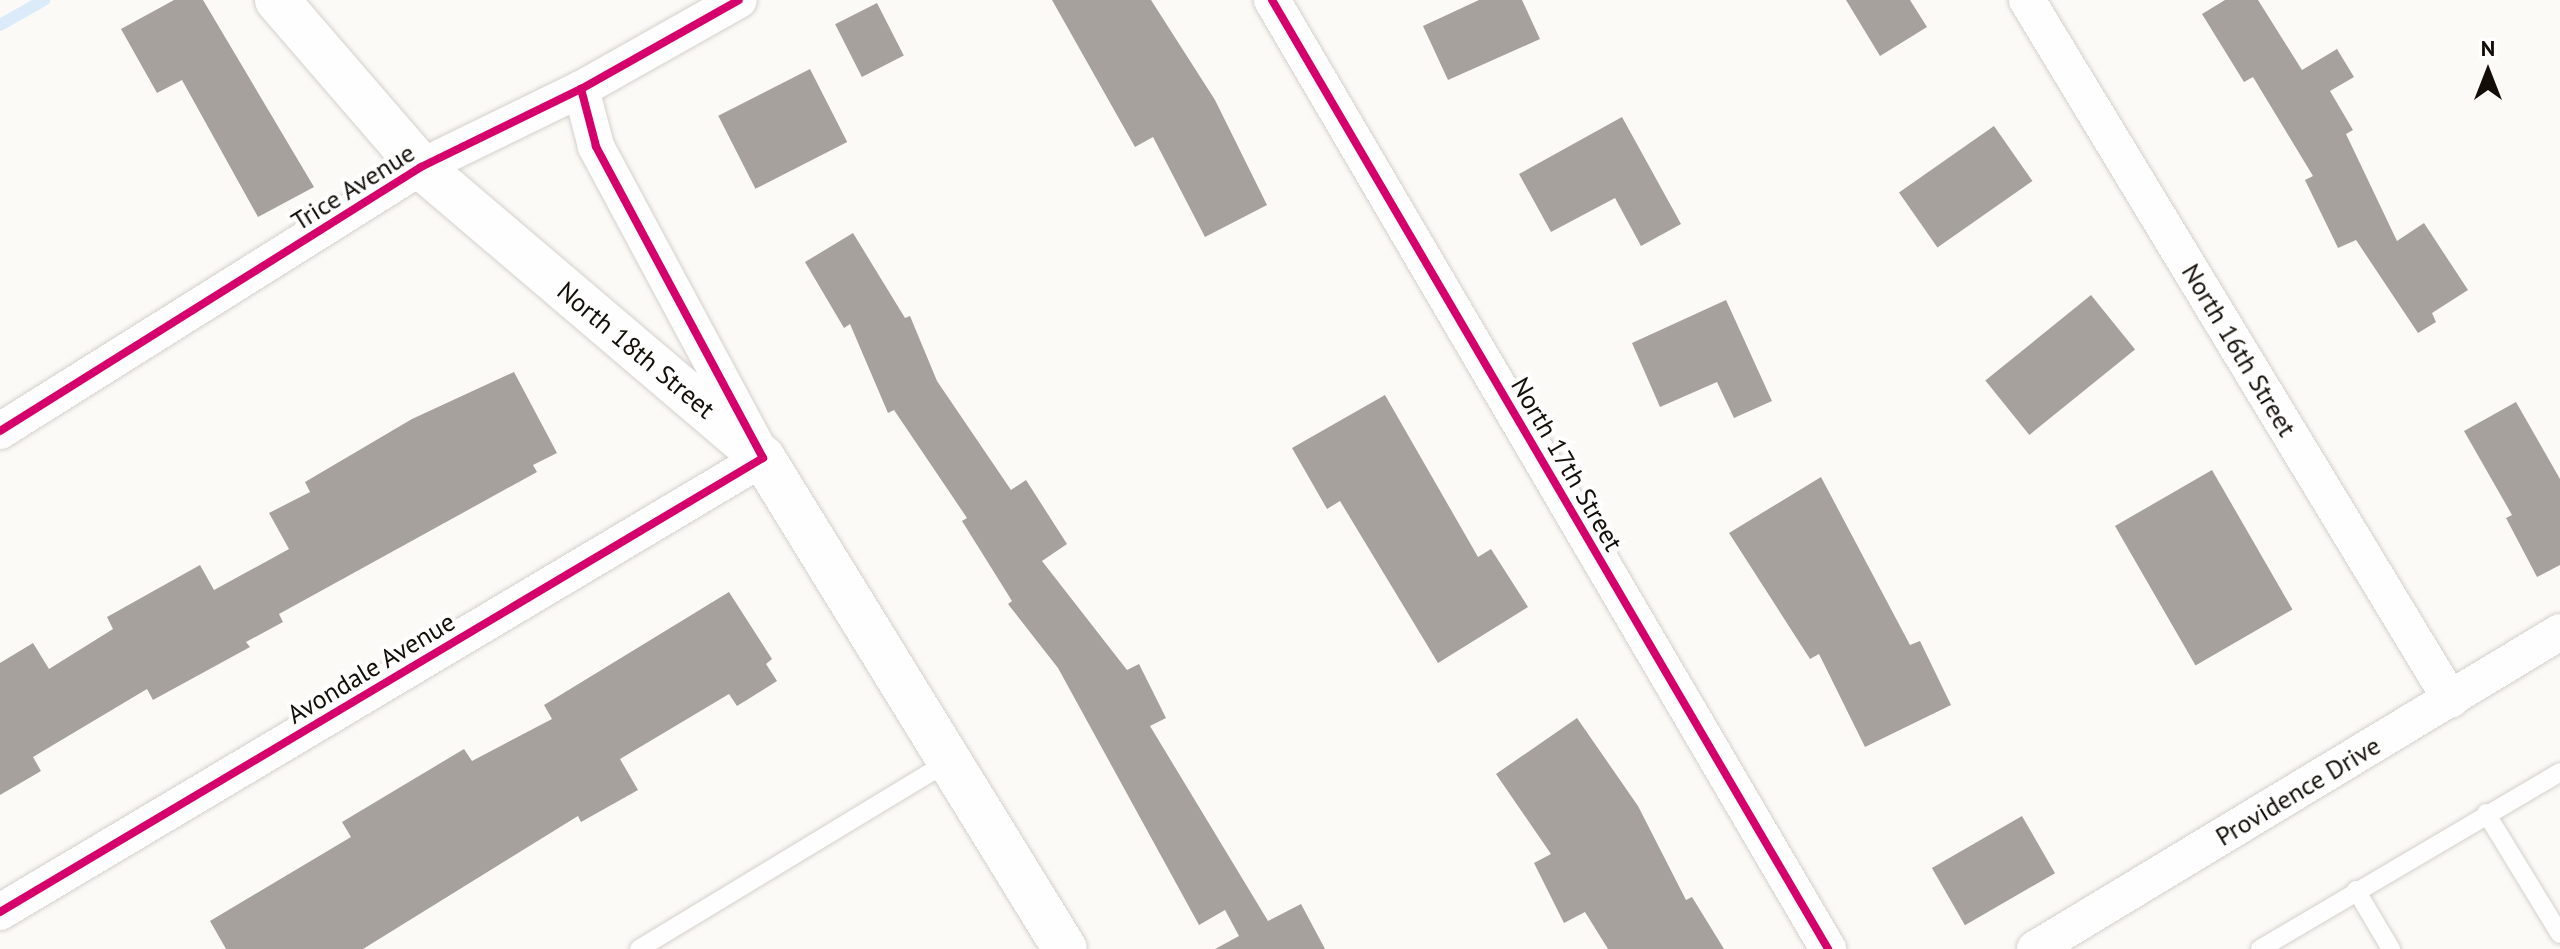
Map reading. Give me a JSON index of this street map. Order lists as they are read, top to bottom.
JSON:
{
  "streets": {
    "main road": ["North 18th Street"],
    "street": [
      "Trice Avenue",
      "North 16th Street",
      "North 17th Street",
      "Avondale Avenue",
      "Providence Drive"
    ]
  },
  "crossings": [
    ["Trice Avenue", "North 18th Street"],
    ["North 18th Street", "Avondale Avenue"],
    ["North 16th Street", "Providence Drive"]
  ],
  "north": "top"
}
